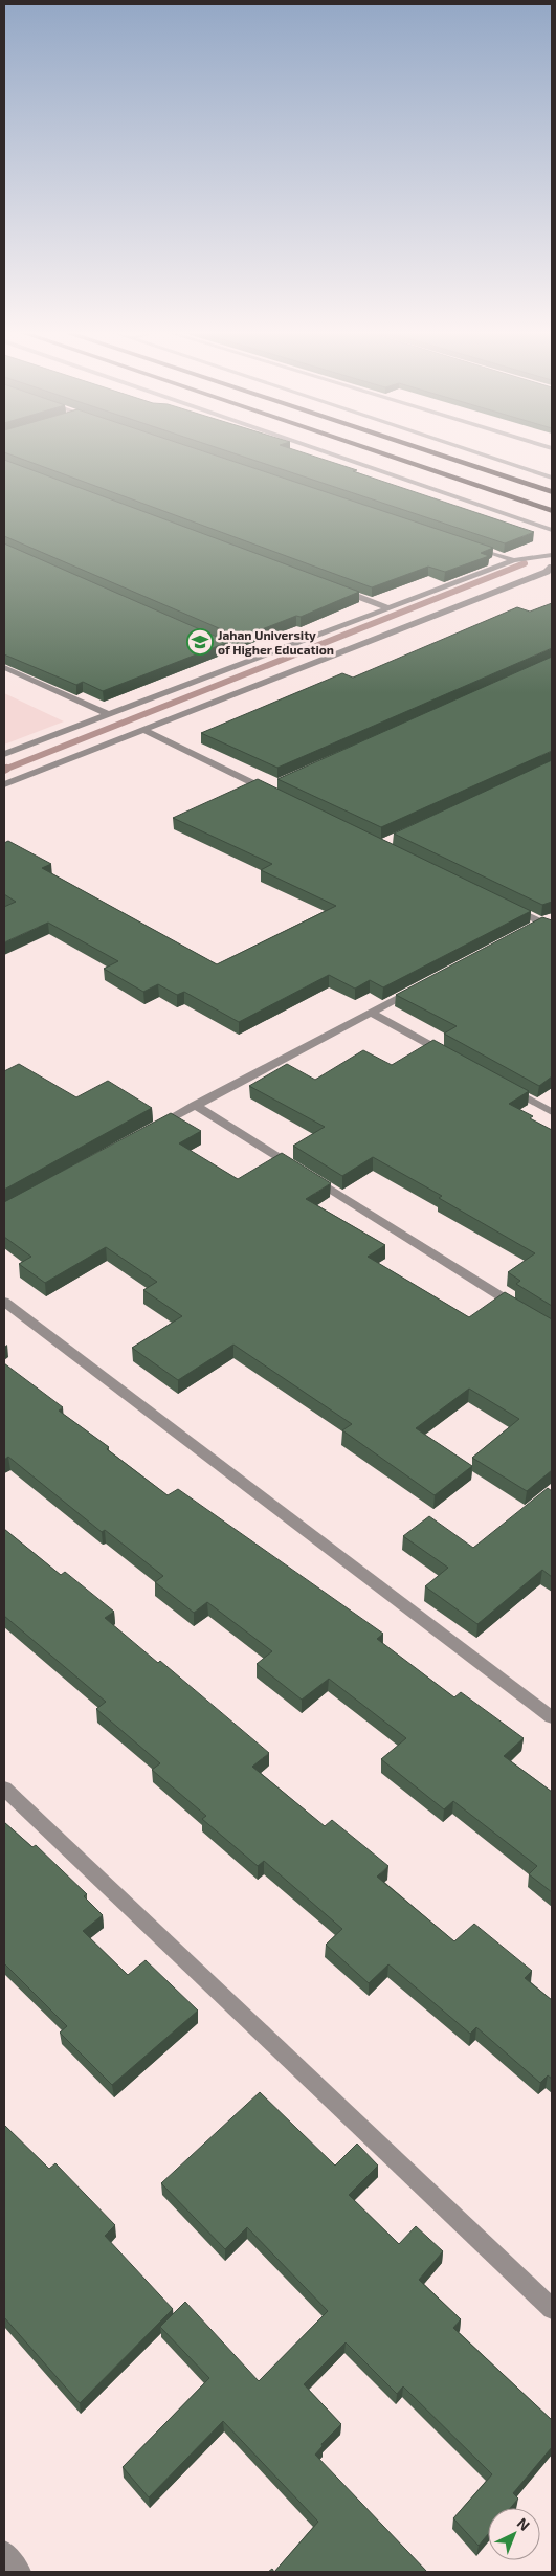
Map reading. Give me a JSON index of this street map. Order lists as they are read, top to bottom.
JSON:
{
  "places": {
    "school or university": ["Jahan University of Higher Education"]
  },
  "north": "top right"
}
